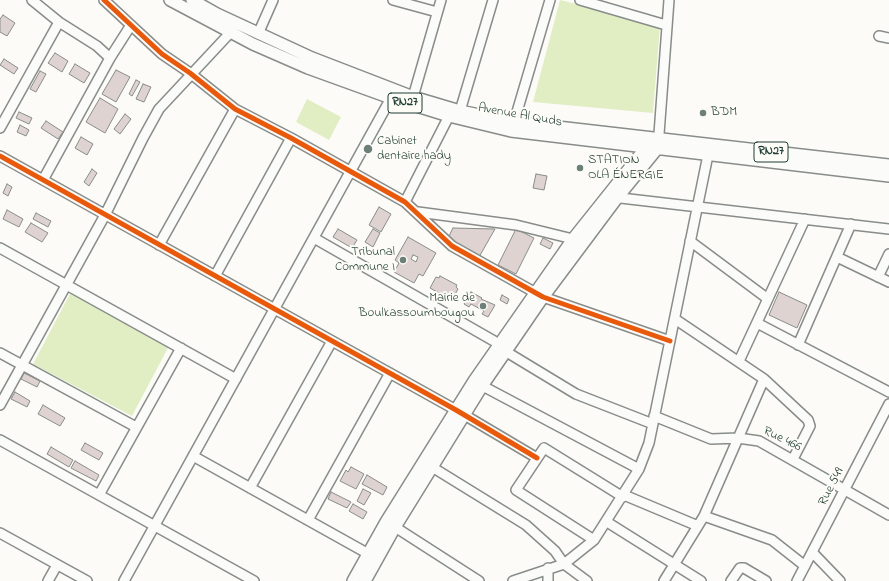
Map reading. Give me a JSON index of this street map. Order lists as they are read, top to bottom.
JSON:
{
  "streets": {
    "main road": ["RN27", "Avenue Al Quds"],
    "street": ["Rue 466", "Rue 549"]
  },
  "crossings": [
    ["Rue 466", "Rue 549"]
  ],
  "places": [
    "BDM",
    "Cabinet dentaire hady",
    "STATION OLA ÉNERGIE",
    "Tribunal Commune I",
    "Mairie de Boulkassoumbougou"
  ]
}
